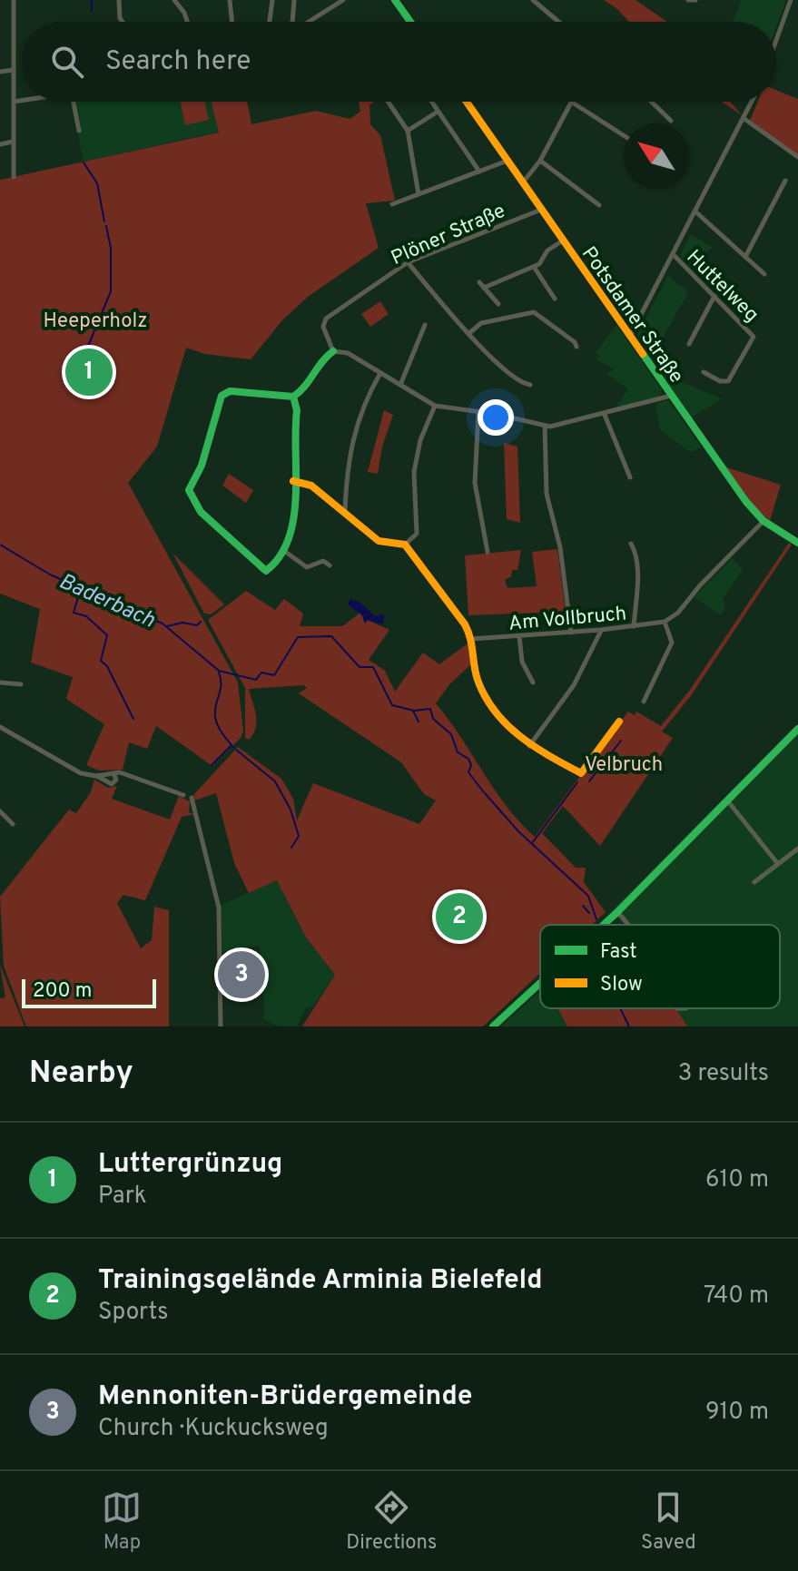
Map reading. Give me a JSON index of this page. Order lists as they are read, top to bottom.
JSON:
{
  "streets": {
    "street": [
      "Plöner Straße",
      "Huttelweg",
      "Potsdamer Straße",
      "Am Vollbruch"
    ]
  },
  "crossings": [
    ["Plöner Straße", "Potsdamer Straße"]
  ],
  "water": ["Baderbach"],
  "parks": ["Heeperholz", "Velbruch"],
  "legend": ["Fast", "Slow"],
  "scale_bar": "200 m",
  "north": "top left",
  "page": {
    "search": "Search here",
    "pins": ["1", "2", "3"],
    "scale": "200 m",
    "heading": ["Nearby", "3 results"],
    "list": [
      {
        "mark": "1",
        "name": "Luttergrünzug",
        "note": "Park",
        "value": "610 m"
      },
      {
        "mark": "2",
        "name": "Trainingsgelände Arminia Bielefeld",
        "note": "Sports",
        "value": "740 m"
      },
      {
        "mark": "3",
        "name": "Mennoniten-Brüdergemeinde",
        "note": "Church · Kuckucksweg",
        "value": "910 m"
      }
    ],
    "nav": ["Map", "Directions", "Saved"]
  }
}
